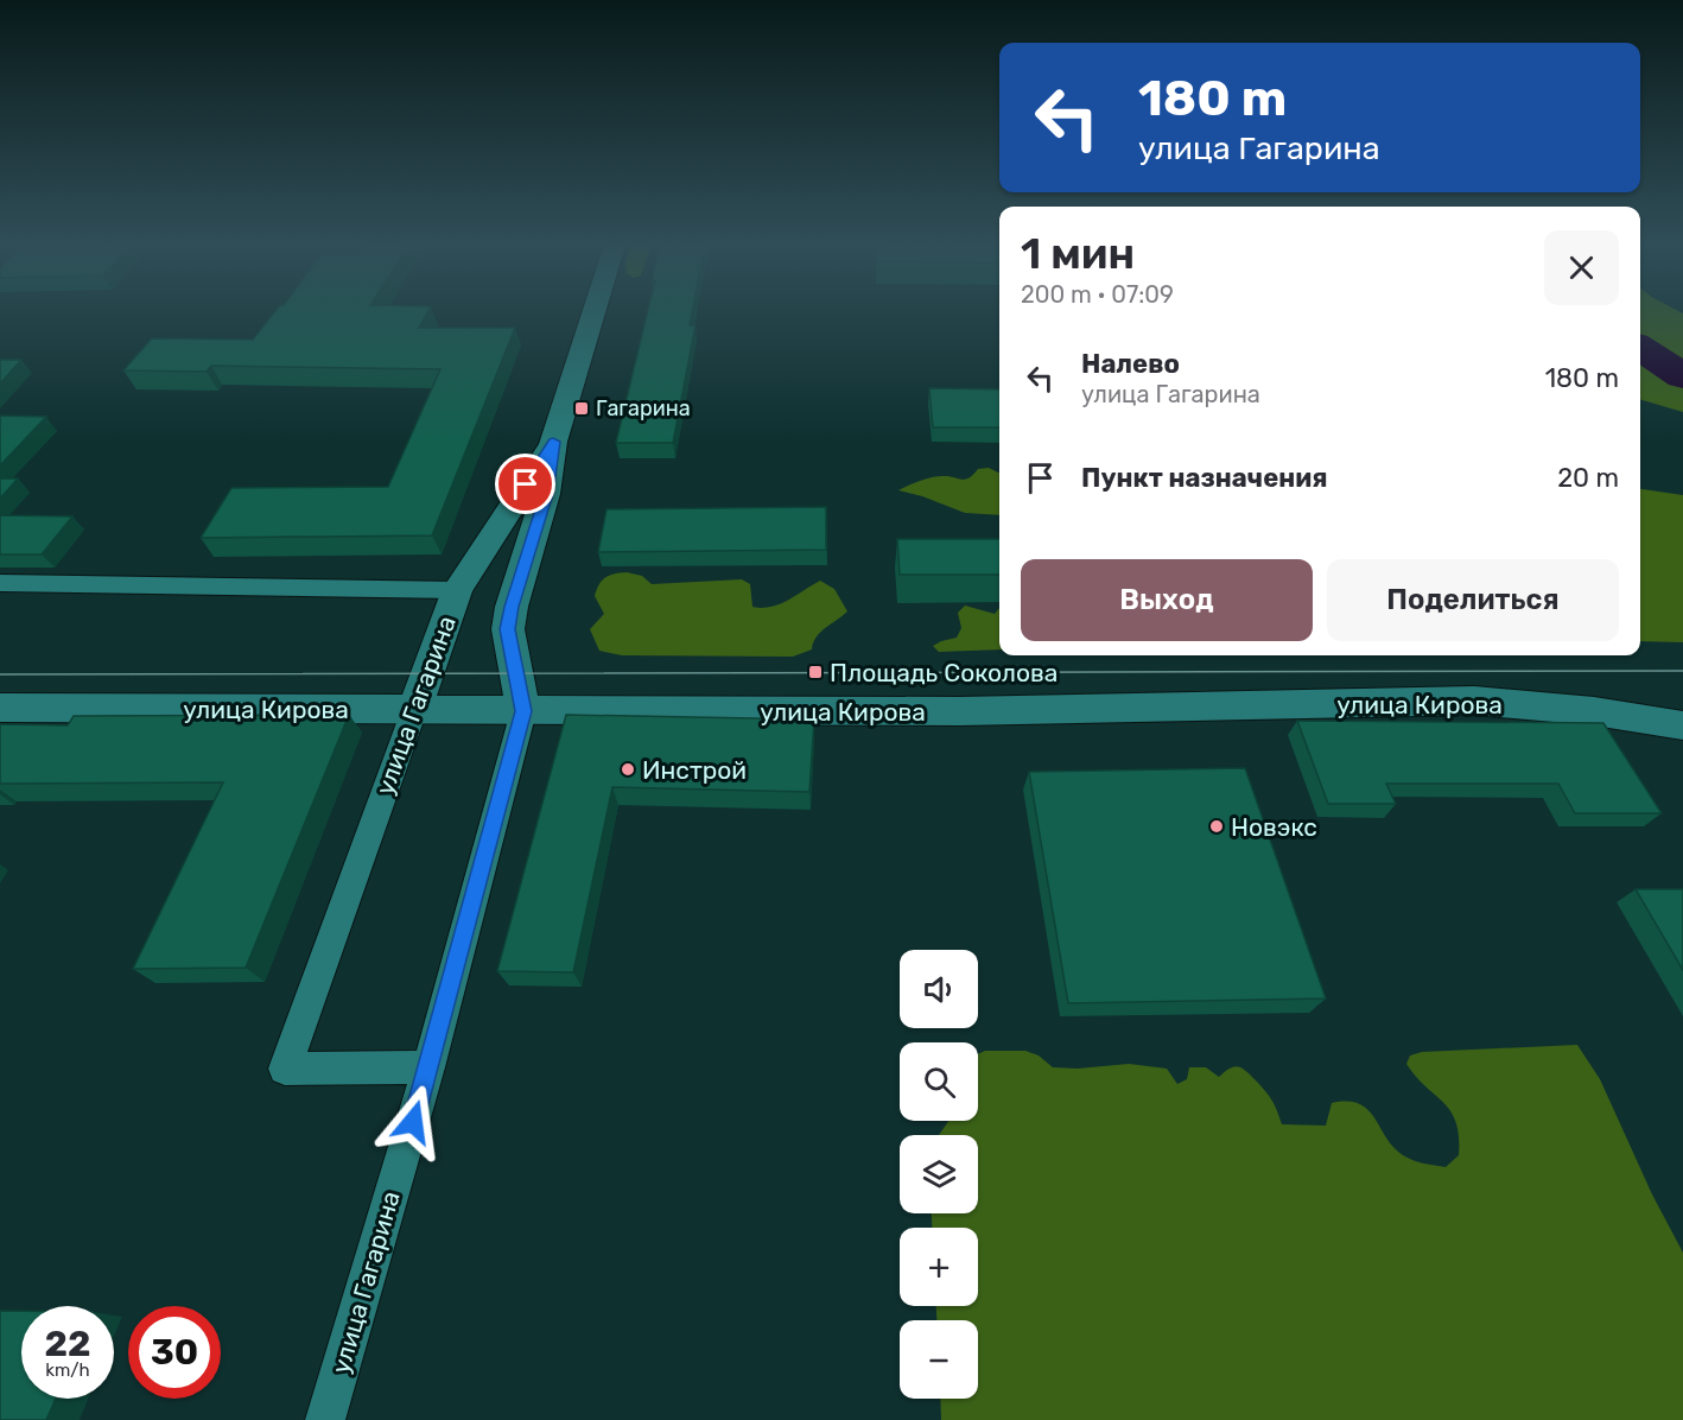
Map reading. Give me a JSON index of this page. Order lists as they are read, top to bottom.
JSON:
{
  "streets": {
    "street": ["улица Кирова", "улица Гагарина"]
  },
  "crossings": [
    ["улица Кирова", "улица Гагарина"]
  ],
  "places": {
    "transit": ["Гагарина", "Площадь Соколова"],
    "other": ["Инстрой", "Новэкс"]
  },
  "page": {
    "turn": ["180 m", "улица Гагарина"],
    "heading": ["1 мин", "200 m · 07:09"],
    "list": [
      {
        "name": "Налево",
        "note": "улица Гагарина",
        "value": "180 m"
      },
      {
        "name": "Пункт назначения",
        "value": "20 m"
      }
    ],
    "buttons": ["Выход", "Поделиться"],
    "map_buttons": ["+", "−"],
    "speed": "22 km/h",
    "limit": "30"
  }
}
